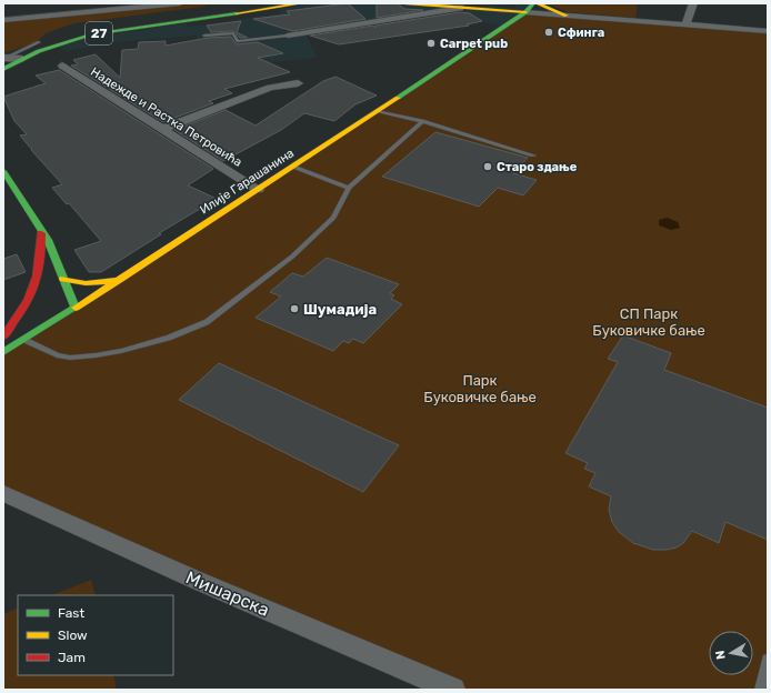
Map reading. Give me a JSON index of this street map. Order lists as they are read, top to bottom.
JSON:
{
  "streets": {
    "main road": ["27", "Илије Гарашанина"],
    "street": ["Надежде и Растка Петровића", "Мишарска"]
  },
  "crossings": [
    ["Надежде и Растка Петровића", "Илије Гарашанина"]
  ],
  "parks": ["СП Парк Буковичке бање", "Парк Буковичке бање"],
  "places": [
    "Сфинга",
    "Carpet pub",
    "Старо здање",
    "Шумадија"
  ],
  "legend": ["Fast", "Slow", "Jam"],
  "north": "left"
}
